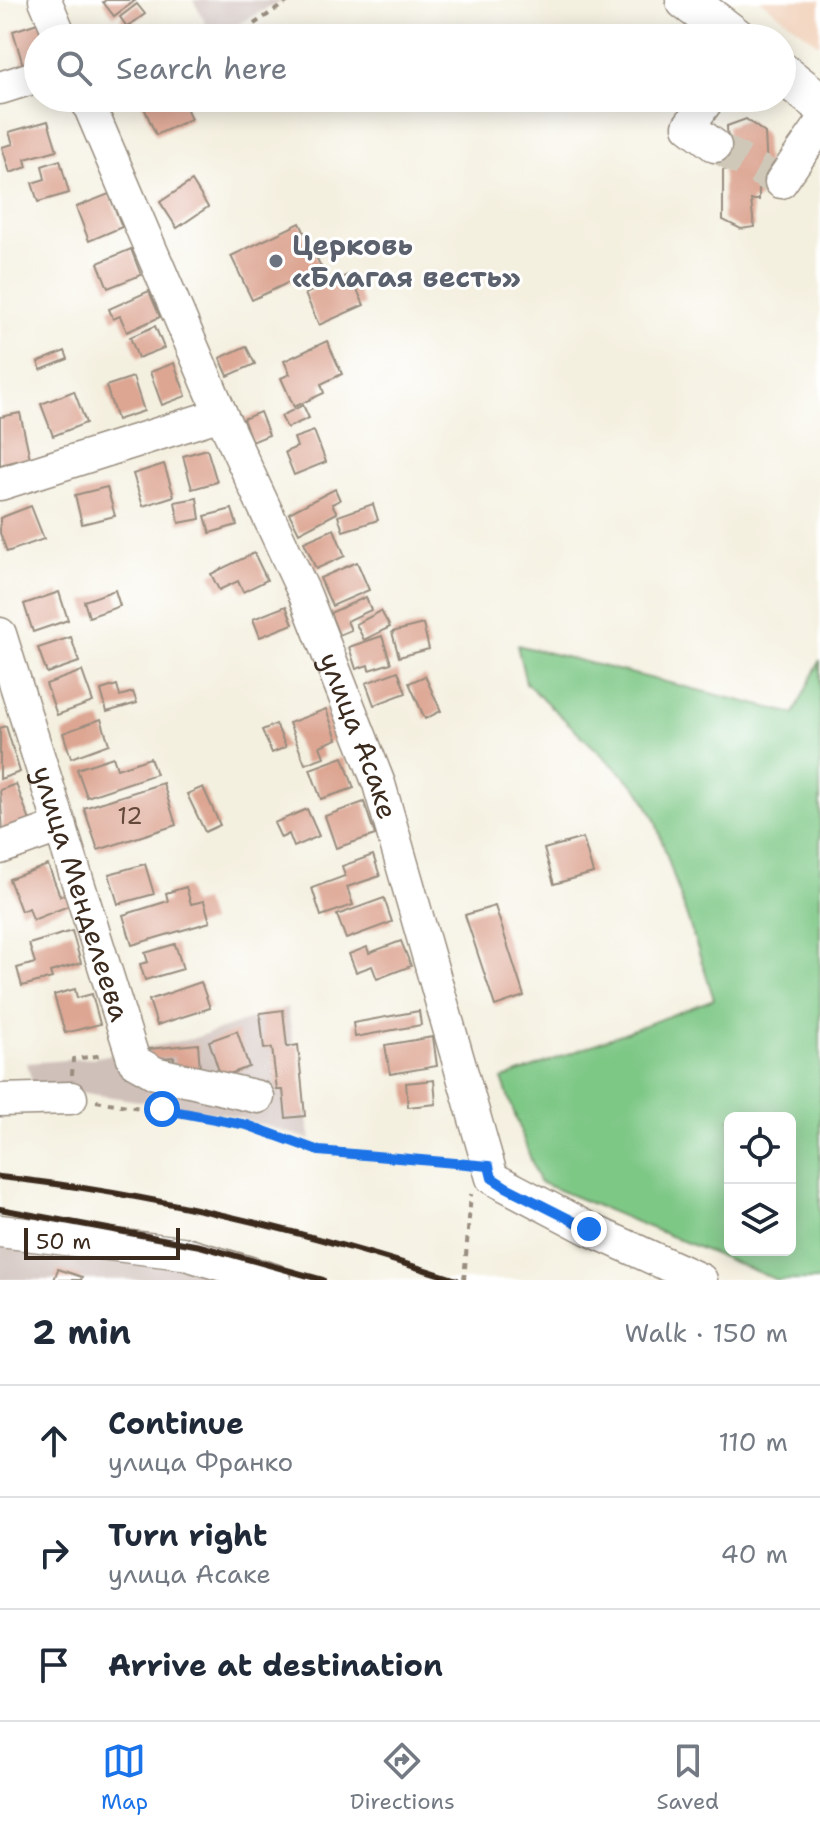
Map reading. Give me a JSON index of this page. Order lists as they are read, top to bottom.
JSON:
{
  "streets": {
    "street": ["улица Асаке", "улица Менделеева"]
  },
  "places": ["Церковь «Благая весть»"],
  "house_numbers": ["12"],
  "scale_bar": "50 m",
  "page": {
    "search": "Search here",
    "scale": "50 m",
    "heading": ["2 min", "Walk · 150 m"],
    "list": [
      ["Continue", "улица Франко", "110 m"],
      ["Turn right", "улица Асаке", "40 m"],
      "Arrive at destination"
    ],
    "nav": ["Map", "Directions", "Saved"]
  }
}
